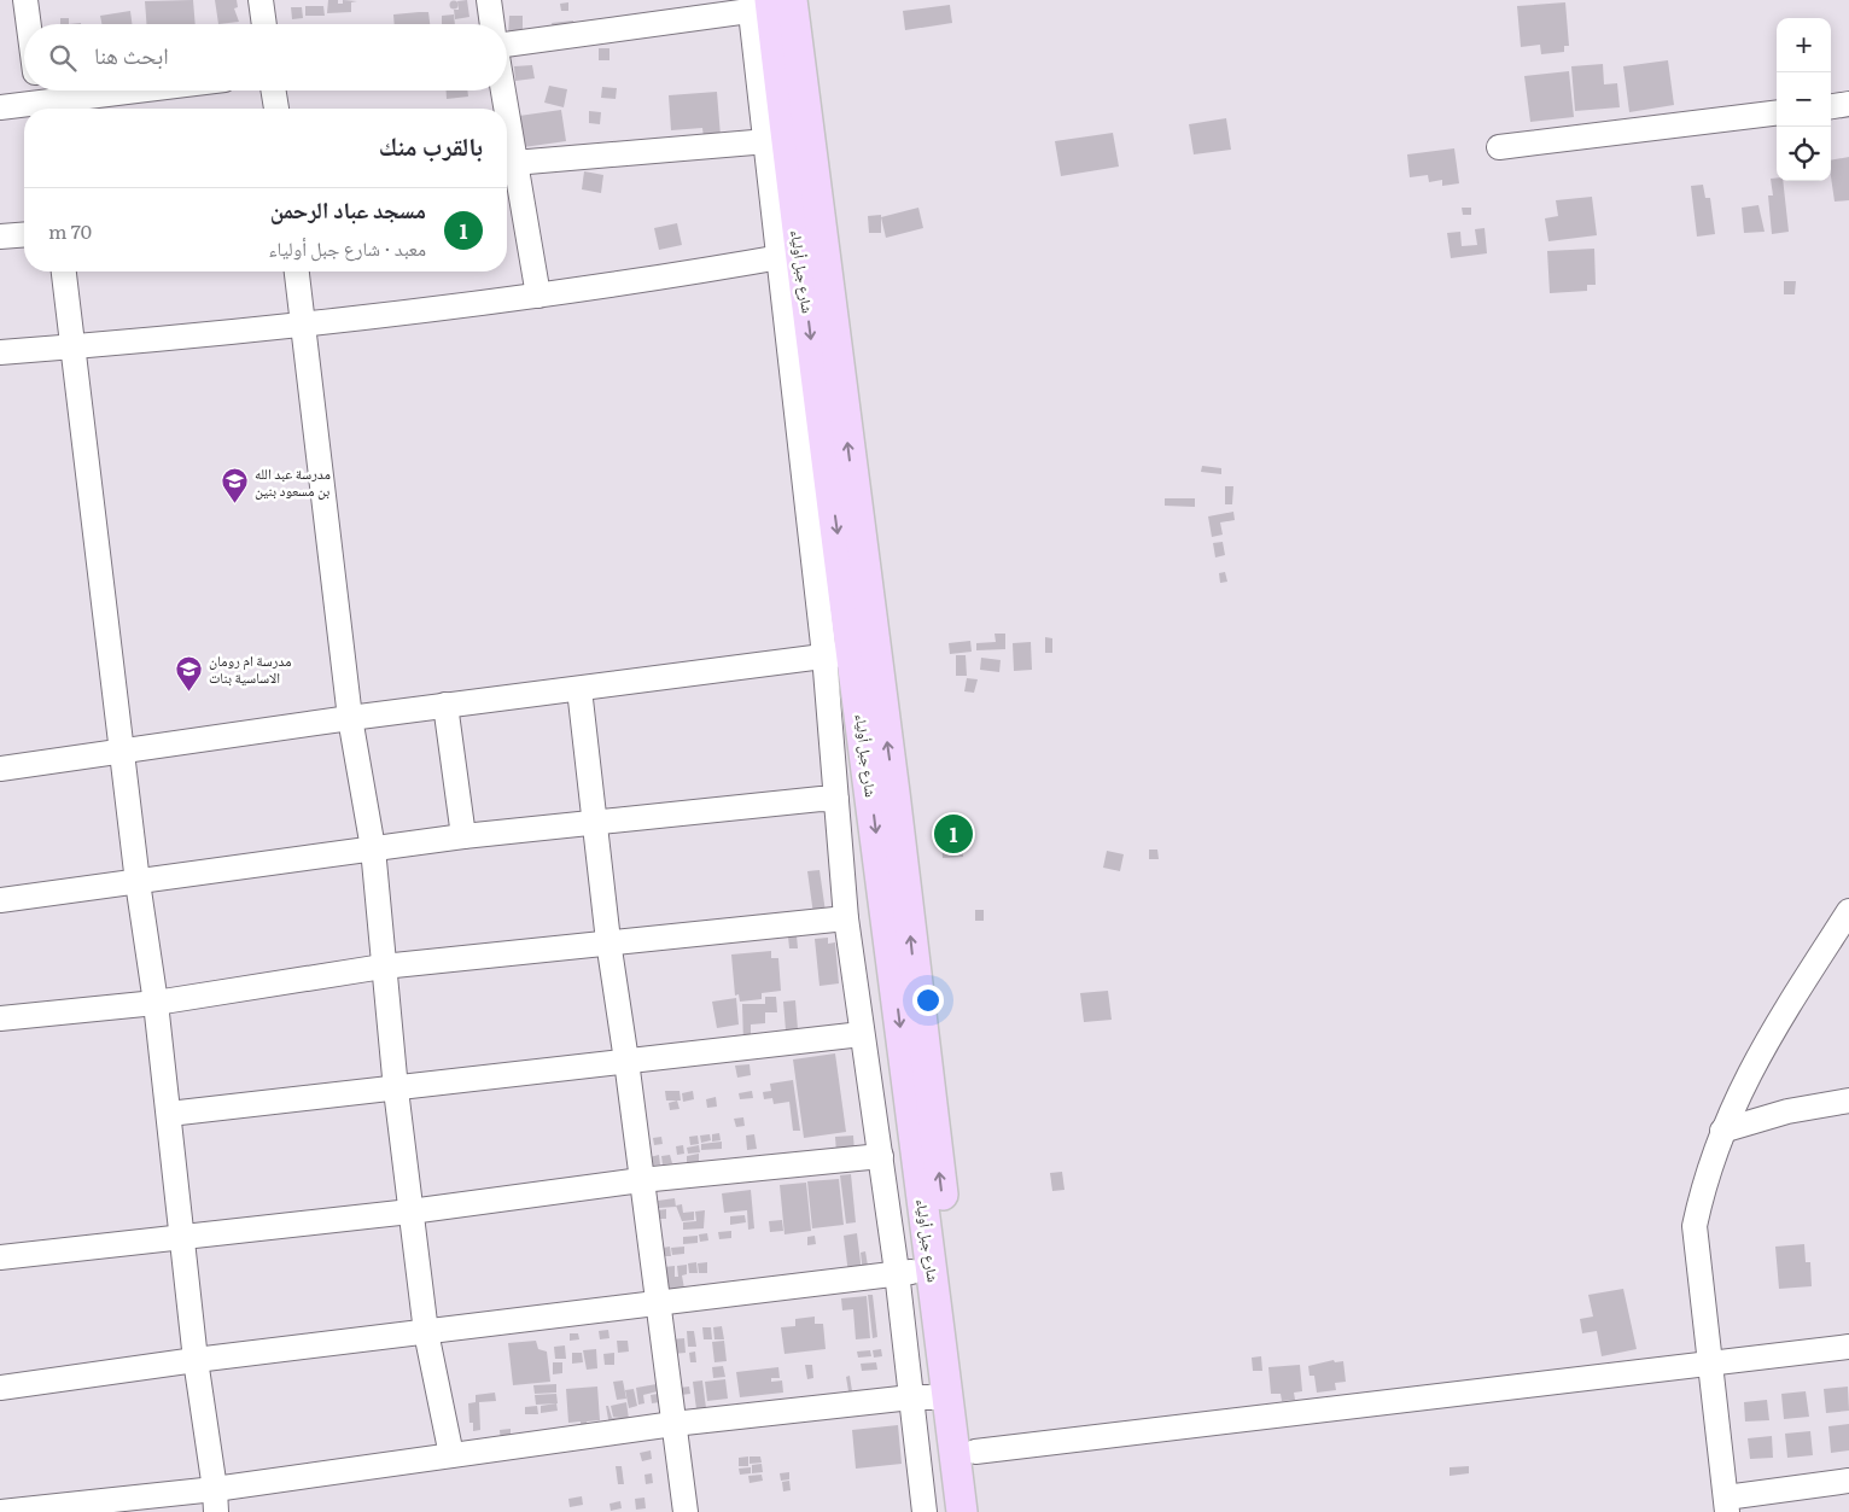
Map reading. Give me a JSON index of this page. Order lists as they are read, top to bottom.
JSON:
{
  "streets": {
    "main road": ["شارع جبل أولياء"]
  },
  "places": {
    "school or university": ["مدرسة عبد الله بن مسعود بنين", "مدرسة ام رومان الاساسية بنات"]
  },
  "page": {
    "map_buttons": ["+", "−"],
    "search": "ابحث هنا",
    "heading": "بالقرب منك",
    "list": [
      {
        "mark": "1",
        "name": "مسجد عباد الرحمن",
        "note": "معبد · شارع جبل أولياء",
        "value": "70 m"
      }
    ],
    "pins": "1"
  }
}
